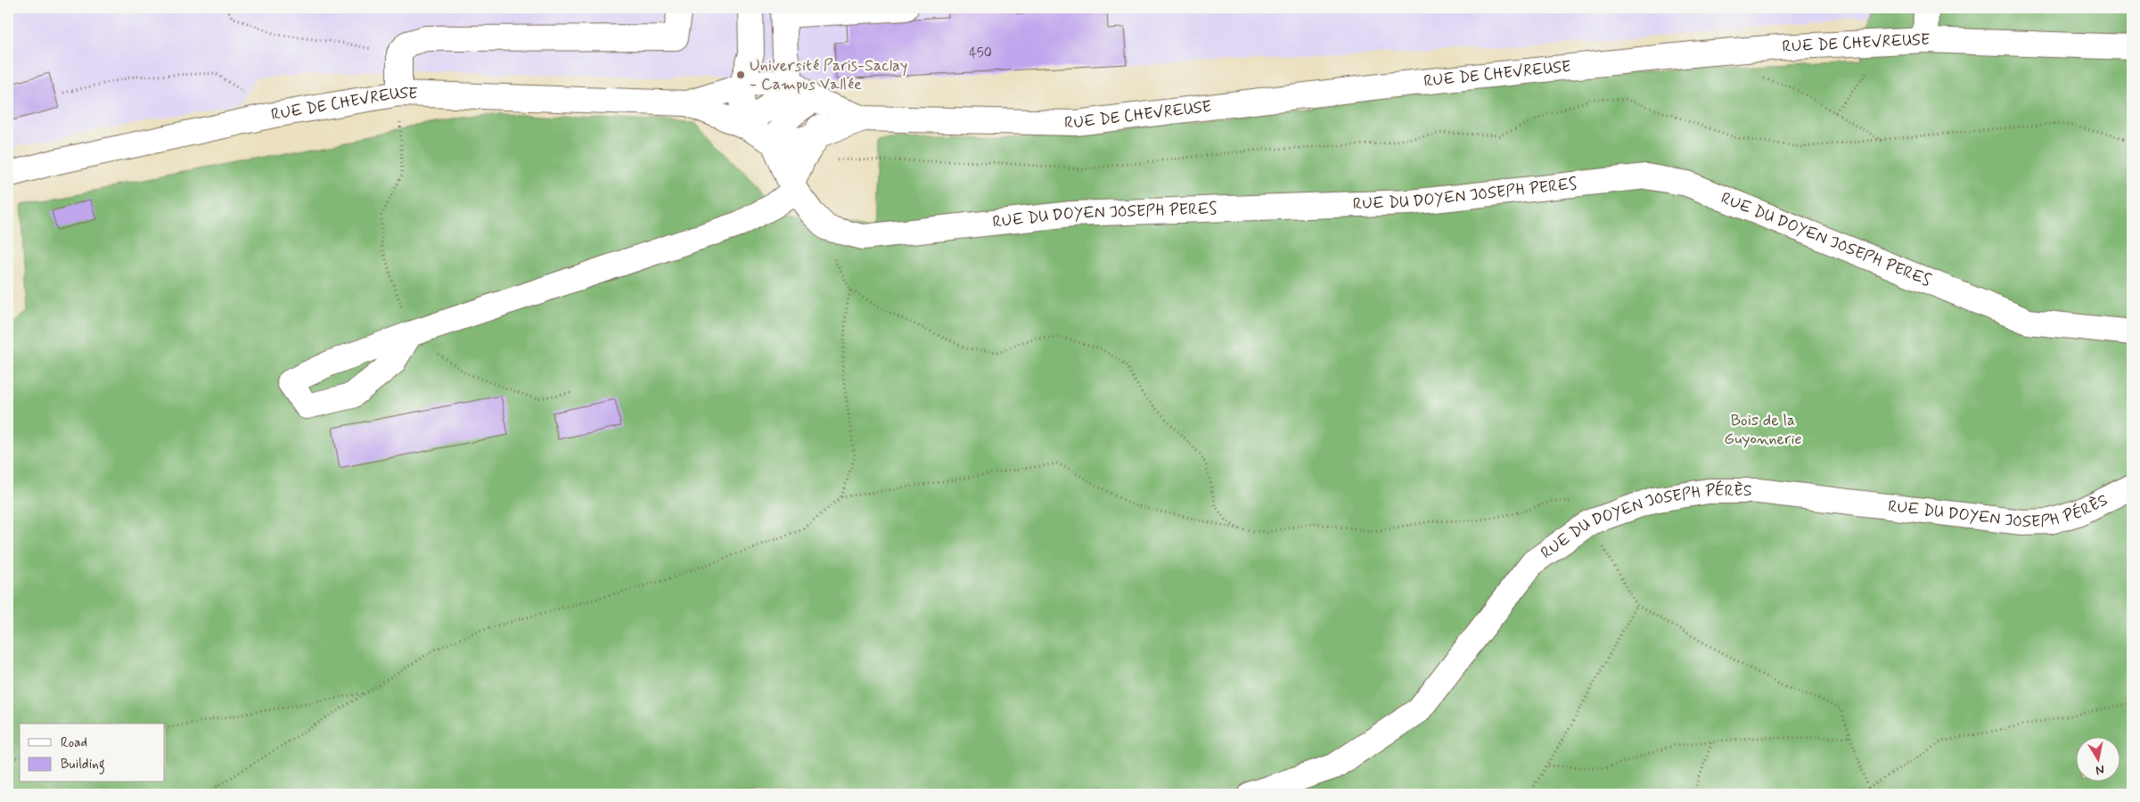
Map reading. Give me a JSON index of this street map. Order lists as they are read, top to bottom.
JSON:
{
  "streets": {
    "street": ["RUE DE CHEVREUSE", "RUE DU DOYEN JOSEPH PERES", "RUE DU DOYEN JOSEPH PÉRÈS"]
  },
  "parks": ["Bois de la Guyonnerie"],
  "places": ["Université Paris-Saclay - Campus Vallée"],
  "house_numbers": ["450"],
  "legend": ["Road", "Building"],
  "north": "bottom"
}
